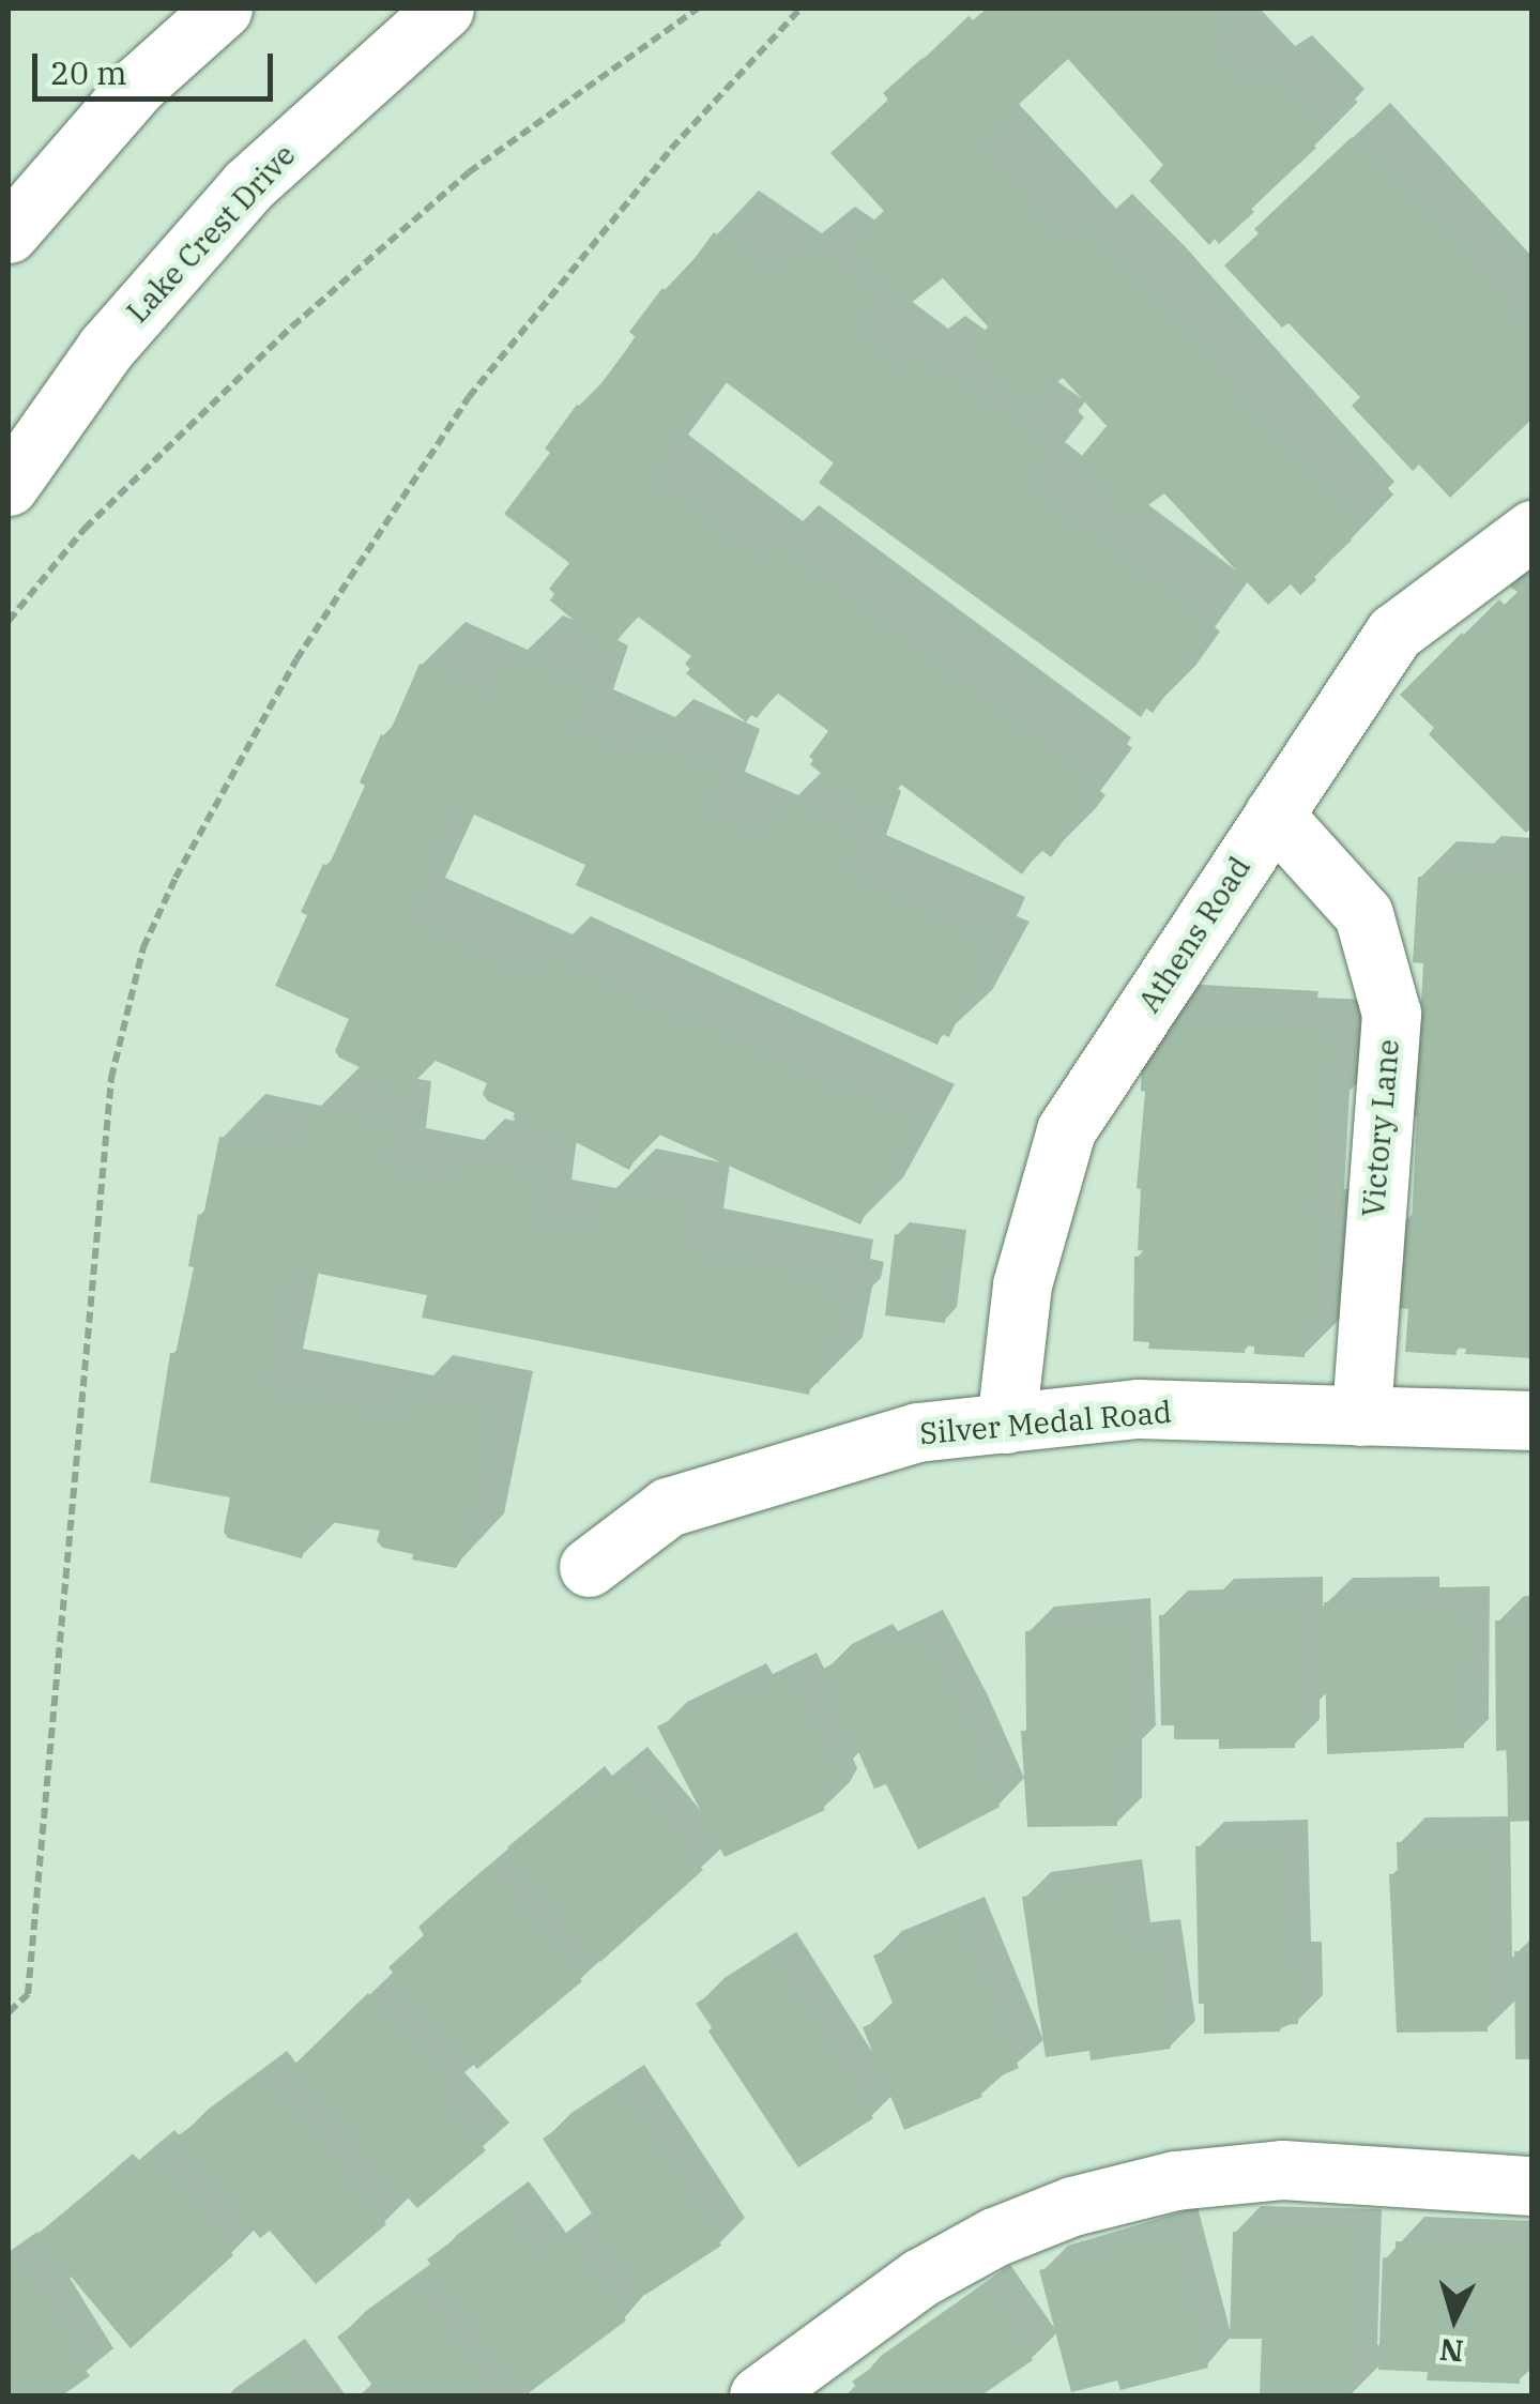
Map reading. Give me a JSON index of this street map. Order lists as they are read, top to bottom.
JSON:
{
  "streets": {
    "street": [
      "Lake Crest Drive",
      "Athens Road",
      "Victory Lane",
      "Silver Medal Road"
    ]
  },
  "crossings": [
    ["Athens Road", "Victory Lane"],
    ["Athens Road", "Silver Medal Road"],
    ["Victory Lane", "Silver Medal Road"]
  ],
  "scale_bar": "20 m",
  "north": "bottom"
}
